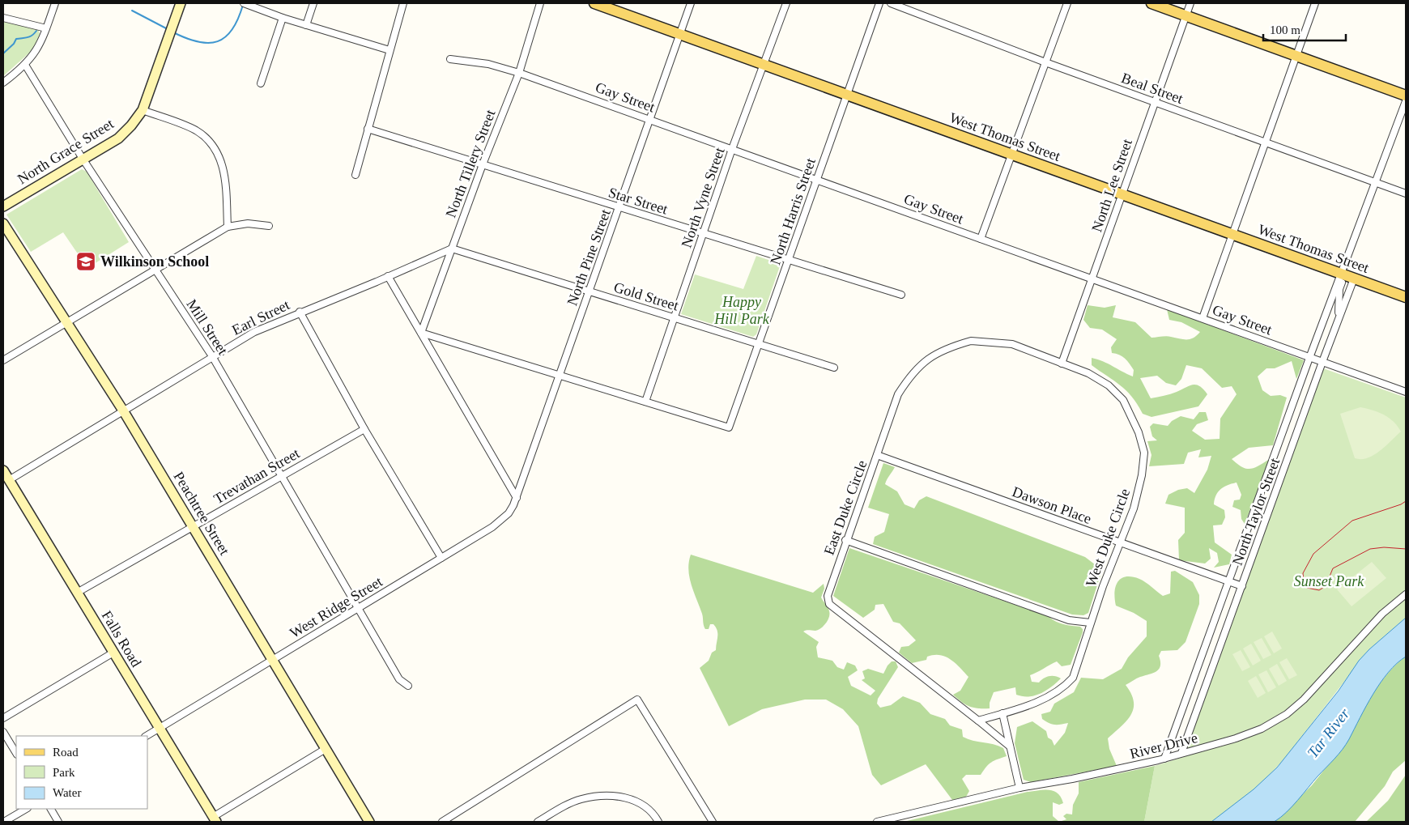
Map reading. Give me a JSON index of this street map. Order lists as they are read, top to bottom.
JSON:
{
  "streets": {
    "main road": [
      "West Thomas Street",
      "North Grace Street",
      "Peachtree Street",
      "Falls Road"
    ],
    "street": [
      "Beal Street",
      "Gay Street",
      "North Tillery Street",
      "North Lee Street",
      "North Vyne Street",
      "Star Street",
      "North Harris Street",
      "North Pine Street",
      "Gold Street",
      "Earl Street",
      "Mill Street",
      "Trevathan Street",
      "Dawson Place",
      "East Duke Circle",
      "North Taylor Street",
      "West Duke Circle",
      "West Ridge Street",
      "River Drive"
    ]
  },
  "crossings": [
    ["Beal Street", "North Lee Street"],
    ["Beal Street", "North Taylor Street"],
    ["Gay Street", "North Tillery Street"],
    ["Gay Street", "North Lee Street"],
    ["Gay Street", "North Vyne Street"],
    ["Gay Street", "North Harris Street"],
    ["Gay Street", "North Pine Street"],
    ["Gay Street", "North Taylor Street"],
    ["West Thomas Street", "North Lee Street"],
    ["West Thomas Street", "North Vyne Street"],
    ["West Thomas Street", "North Harris Street"],
    ["West Thomas Street", "North Pine Street"],
    ["West Thomas Street", "North Taylor Street"],
    ["North Grace Street", "Mill Street"],
    ["North Tillery Street", "Star Street"],
    ["North Tillery Street", "Gold Street"],
    ["North Tillery Street", "Earl Street"],
    ["North Lee Street", "East Duke Circle"],
    ["North Lee Street", "West Duke Circle"],
    ["North Vyne Street", "Star Street"],
    ["North Vyne Street", "North Harris Street"],
    ["North Vyne Street", "Gold Street"],
    ["Star Street", "North Harris Street"],
    ["Star Street", "North Pine Street"],
    ["North Harris Street", "Gold Street"],
    ["North Pine Street", "Gold Street"],
    ["North Pine Street", "West Ridge Street"],
    ["Gold Street", "Earl Street"],
    ["Earl Street", "Mill Street"],
    ["Earl Street", "Peachtree Street"],
    ["Earl Street", "Falls Road"],
    ["Mill Street", "Trevathan Street"],
    ["Mill Street", "West Ridge Street"],
    ["Trevathan Street", "Peachtree Street"],
    ["Trevathan Street", "Falls Road"],
    ["Dawson Place", "East Duke Circle"],
    ["Dawson Place", "North Taylor Street"],
    ["Dawson Place", "West Duke Circle"],
    ["East Duke Circle", "West Duke Circle"],
    ["North Taylor Street", "River Drive"],
    ["Peachtree Street", "West Ridge Street"],
    ["West Ridge Street", "Falls Road"]
  ],
  "water": ["Tar River"],
  "parks": ["Happy Hill Park", "Sunset Park"],
  "places": {
    "school or university": ["Wilkinson School"]
  },
  "legend": ["Road", "Park", "Water"],
  "scale_bar": "100 m"
}
